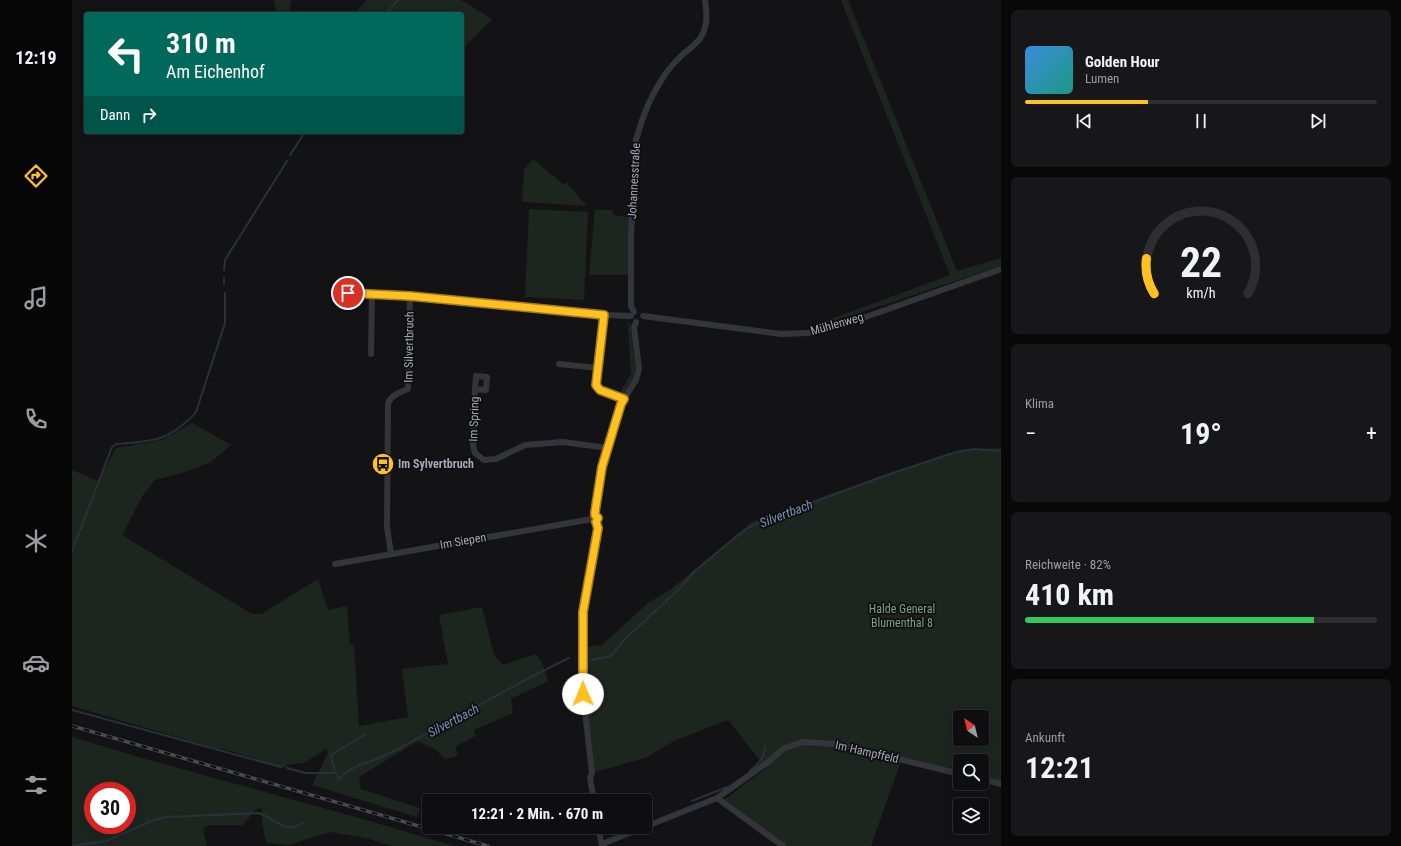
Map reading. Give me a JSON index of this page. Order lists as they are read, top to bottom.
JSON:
{
  "streets": {
    "street": [
      "Johannesstraße",
      "Mühlenweg",
      "Im Silvertbruch",
      "Im Spring",
      "Im Siepen",
      "Im Hampffeld"
    ]
  },
  "crossings": [
    ["Johannesstraße", "Mühlenweg"],
    ["Mühlenweg", "Im Silvertbruch"],
    ["Im Silvertbruch", "Im Siepen"]
  ],
  "water": ["Silvertbach"],
  "parks": ["Halde General Blumenthal 8"],
  "places": {
    "bus stop": ["Im Sylvertbruch"]
  },
  "north": "top left",
  "page": {
    "tabs": "12:19",
    "turn": ["310 m", "Am Eichenhof"],
    "song": ["Golden Hour", "Lumen"],
    "then": "Dann",
    "tile": [
      "Klima",
      ["Reichweite · 82%", "410 km"],
      ["Ankunft", "12:21"]
    ],
    "heat": ["−", "19°", "+"],
    "limit": "30",
    "trip": "12:21 · 2 Min. · 670 m",
    "gauge": ["22", "km/h"]
  }
}
